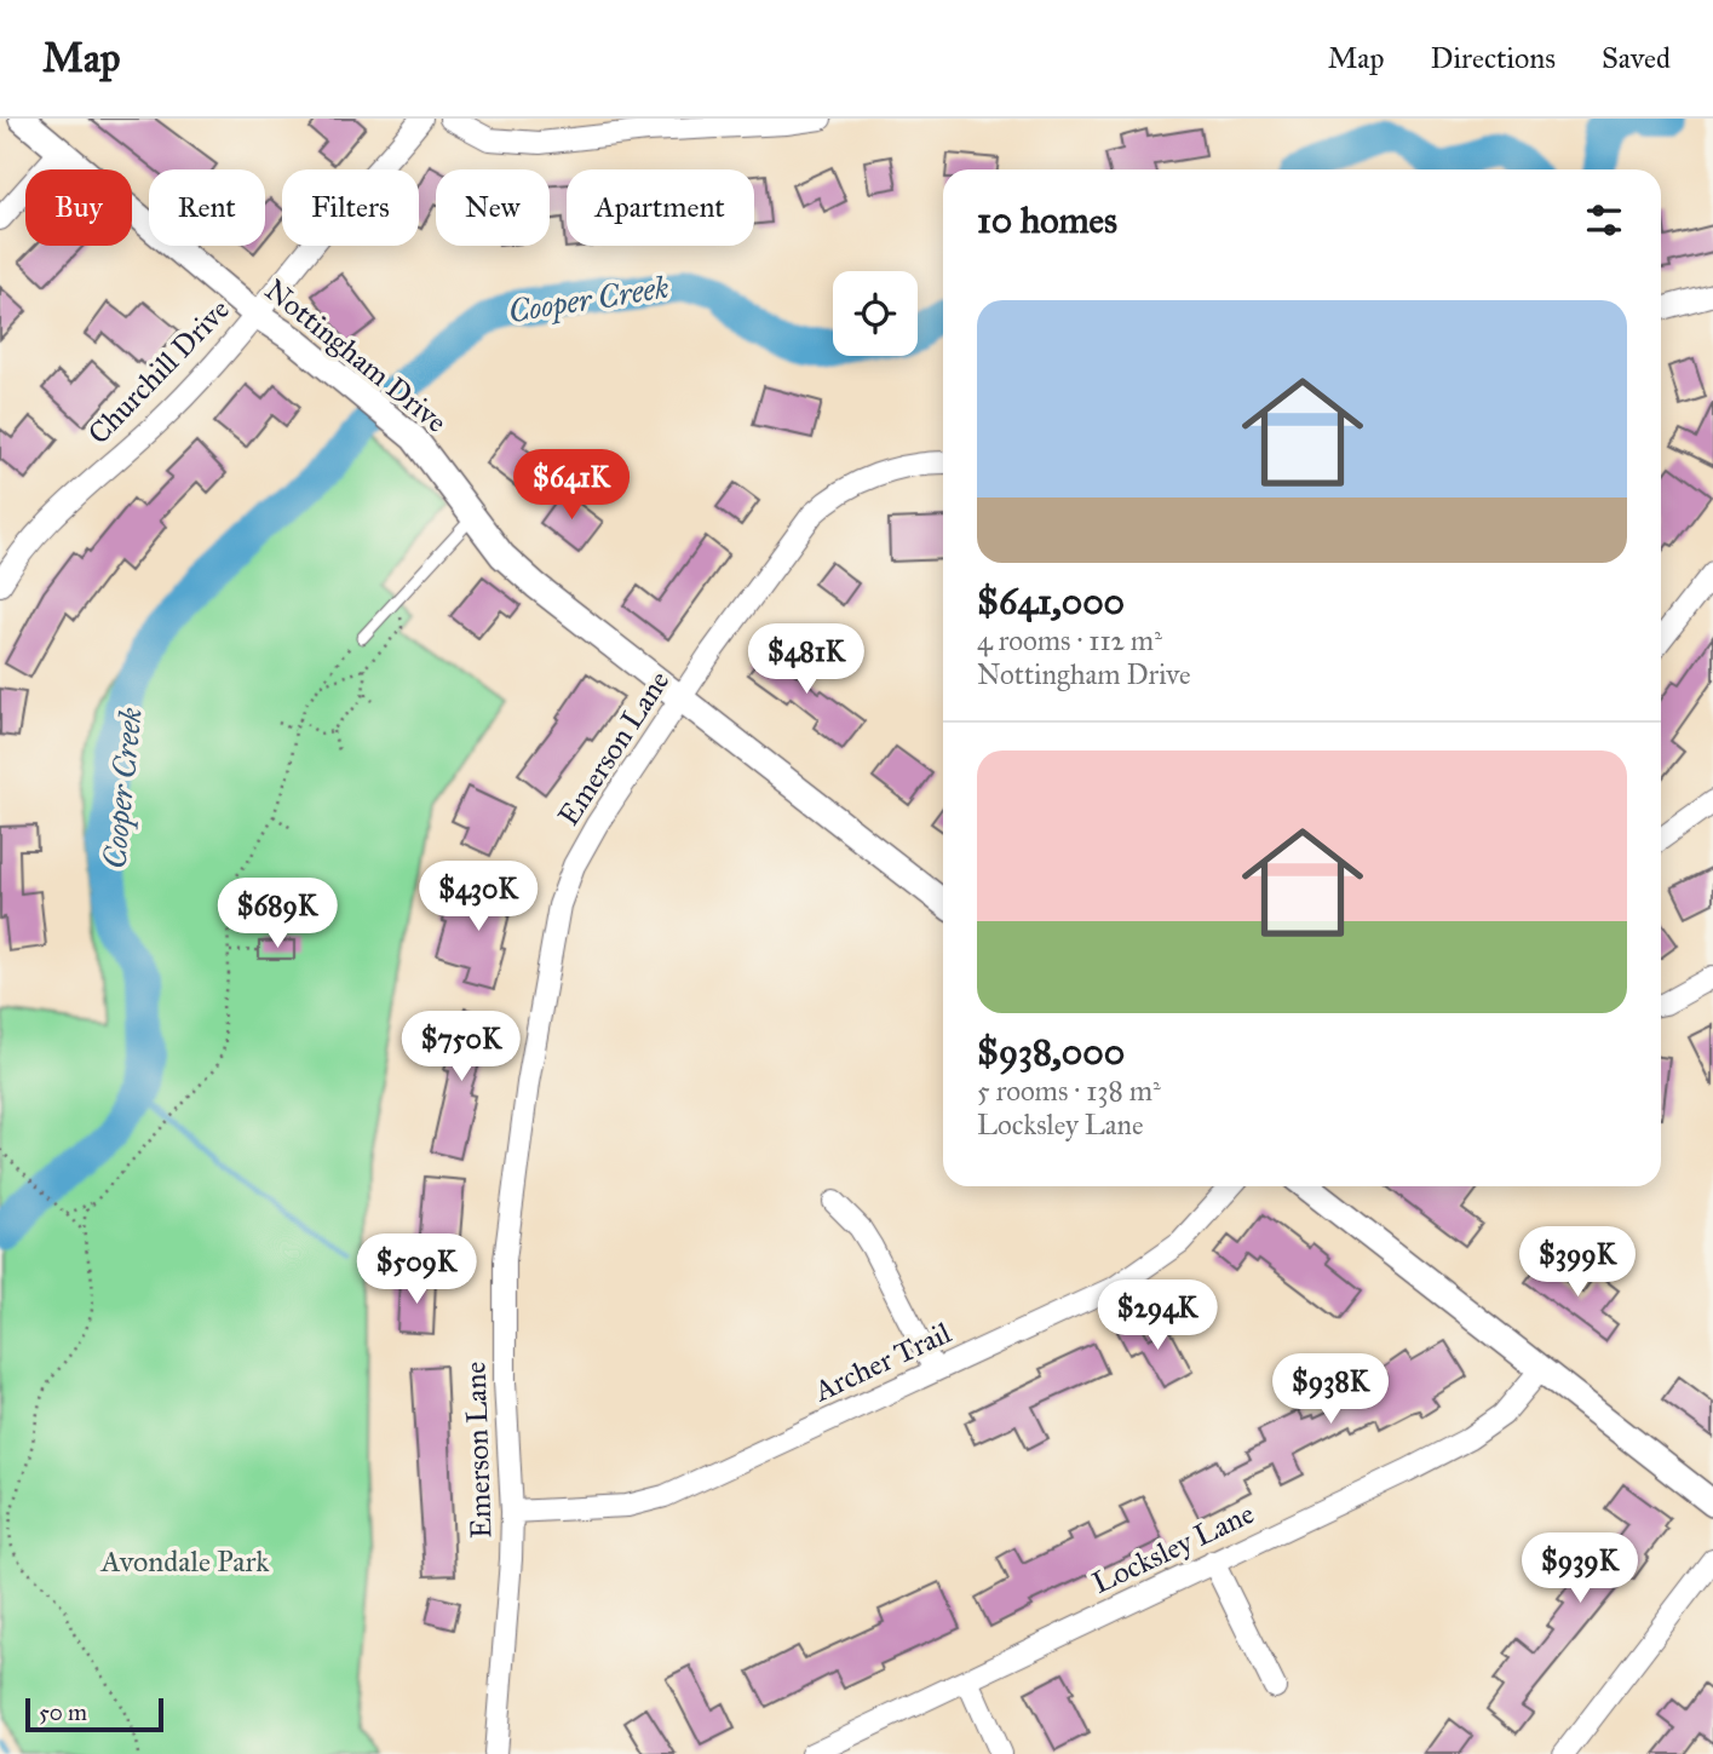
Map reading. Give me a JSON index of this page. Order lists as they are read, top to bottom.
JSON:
{
  "streets": {
    "street": [
      "Nottingham Drive",
      "Churchill Drive",
      "Emerson Lane",
      "Archer Trail",
      "Locksley Lane"
    ]
  },
  "crossings": [
    ["Nottingham Drive", "Churchill Drive"],
    ["Nottingham Drive", "Emerson Lane"],
    ["Emerson Lane", "Archer Trail"]
  ],
  "water": ["Cooper Creek"],
  "parks": ["Avondale Park"],
  "scale_bar": "50 m",
  "page": {
    "header": "Map",
    "nav": ["Map", "Directions", "Saved"],
    "chip": [
      "Buy",
      "Rent",
      "Filters",
      "New",
      "Apartment"
    ],
    "heading": "10 homes",
    "list": [
      {
        "name": "$641,000",
        "note": "4 rooms · 112 m² · Nottingham Drive"
      },
      {
        "name": "$938,000",
        "note": "5 rooms · 138 m² · Locksley Lane"
      }
    ],
    "price": [
      "$641K",
      "$481K",
      "$430K",
      "$689K",
      "$750K",
      "$399K",
      "$509K",
      "$294K",
      "$938K",
      "$939K"
    ],
    "scale": "50 m"
  }
}
